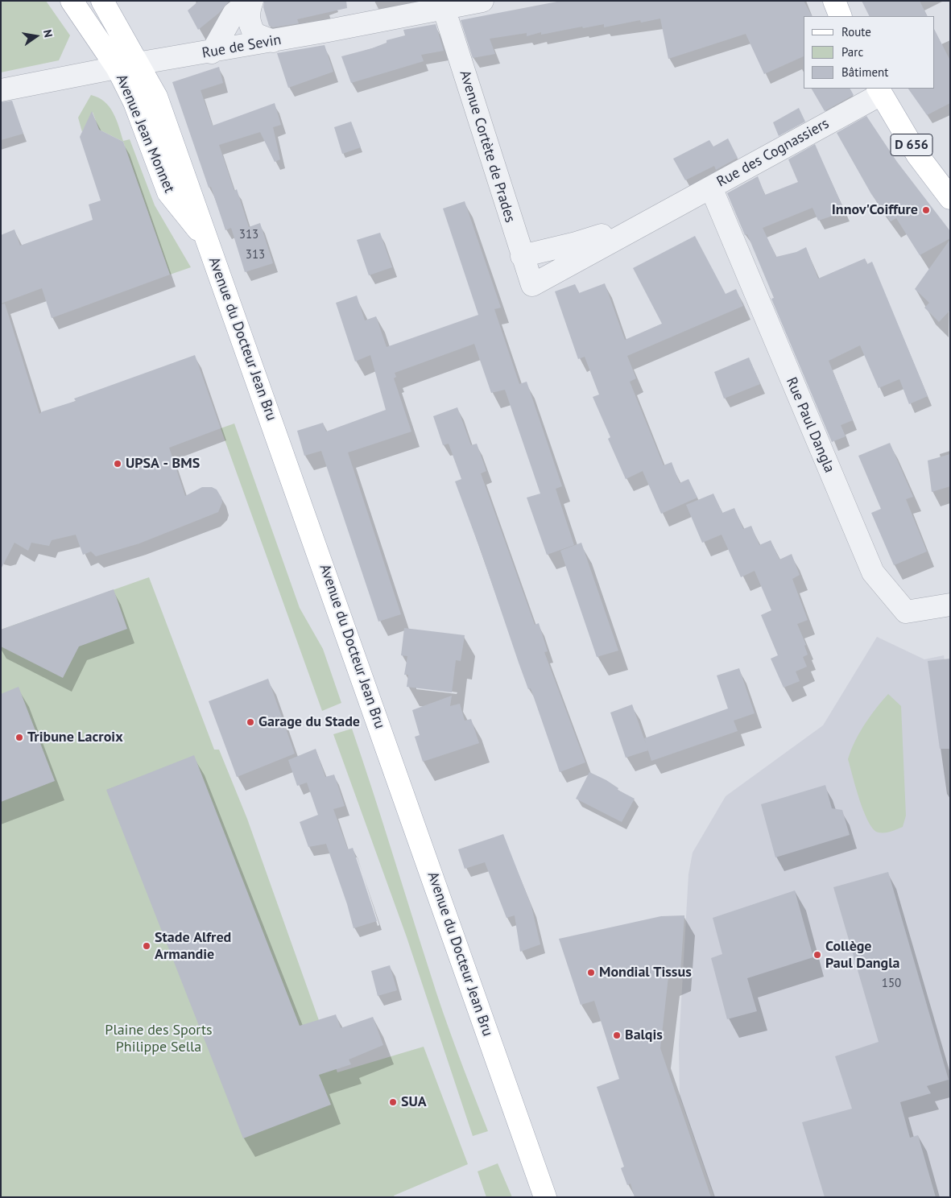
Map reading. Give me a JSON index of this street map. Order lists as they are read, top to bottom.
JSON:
{
  "streets": {
    "main road": ["Avenue Jean Monnet", "D 656", "Avenue du Docteur Jean Bru"],
    "street": [
      "Rue de Sevin",
      "Avenue Cortète de Prades",
      "Rue des Cognassiers",
      "Rue Paul Dangla"
    ]
  },
  "crossings": [
    ["Rue de Sevin", "Avenue Jean Monnet"],
    ["Rue de Sevin", "Avenue Cortète de Prades"],
    ["Avenue Jean Monnet", "Avenue du Docteur Jean Bru"],
    ["D 656", "Rue des Cognassiers"],
    ["Avenue Cortète de Prades", "Rue des Cognassiers"],
    ["Rue des Cognassiers", "Rue Paul Dangla"]
  ],
  "parks": ["Plaine des Sports Philippe Sella"],
  "places": [
    "Innov'Coiffure",
    "UPSA - BMS",
    "Garage du Stade",
    "Tribune Lacroix",
    "Stade Alfred Armandie",
    "Collège Paul Dangla",
    "Mondial Tissus",
    "Balqis",
    "SUA"
  ],
  "house_numbers": ["313", "313", "150"],
  "legend": ["Route", "Parc", "Bâtiment"],
  "north": "right"
}
